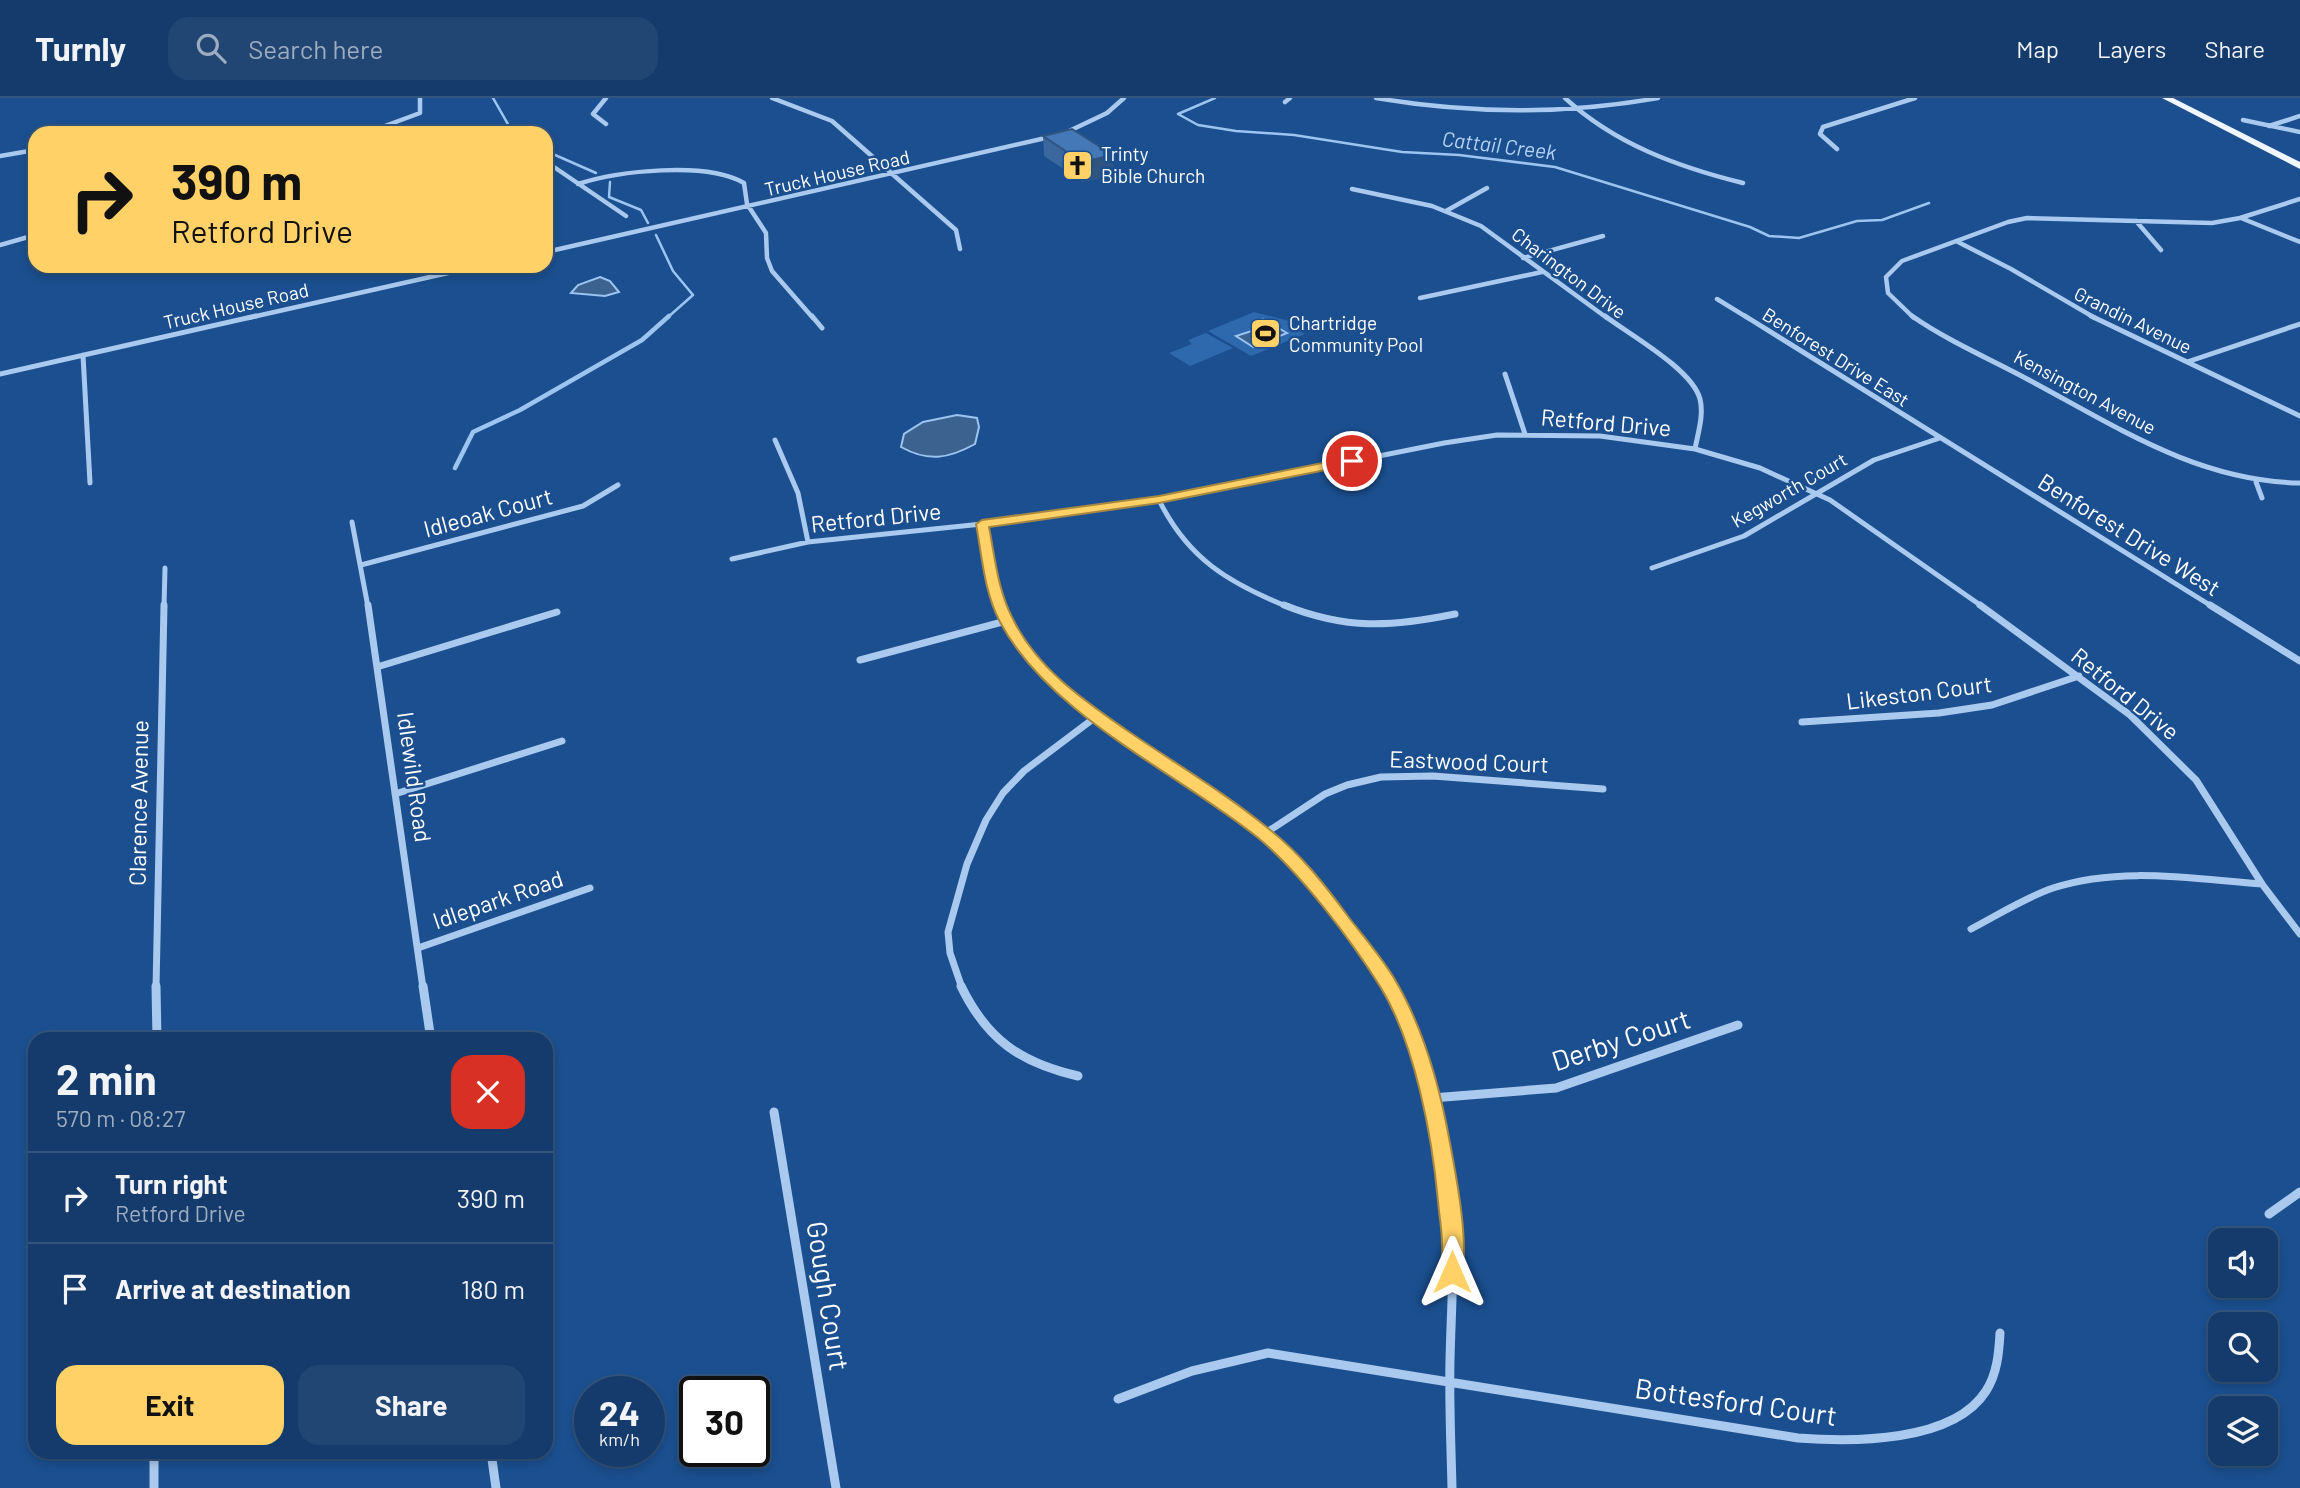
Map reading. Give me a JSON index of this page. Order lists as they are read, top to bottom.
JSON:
{
  "streets": {
    "street": [
      "Truck House Road",
      "Charington Drive",
      "Grandin Avenue",
      "Benforest Drive East",
      "Kensington Avenue",
      "Retford Drive",
      "Kegworth Court",
      "Idleoak Court",
      "Benforest Drive West",
      "Likeston Court",
      "Eastwood Court",
      "Idlewild Road",
      "Clarence Avenue",
      "Idlepark Road",
      "Derby Court",
      "Gough Court",
      "Bottesford Court"
    ]
  },
  "crossings": [
    ["Charington Drive", "Retford Drive"],
    ["Grandin Avenue", "Kensington Avenue"],
    ["Benforest Drive East", "Kegworth Court"],
    ["Benforest Drive East", "Benforest Drive West"],
    ["Retford Drive", "Kegworth Court"],
    ["Retford Drive", "Likeston Court"],
    ["Kegworth Court", "Benforest Drive West"],
    ["Idleoak Court", "Idlewild Road"],
    ["Idlewild Road", "Idlepark Road"]
  ],
  "water": ["Cattail Creek"],
  "places": {
    "church": ["Trinty Bible Church"],
    "sports": ["Chartridge Community Pool"]
  },
  "page": {
    "header": "Turnly",
    "search": "Search here",
    "nav": ["Map", "Layers", "Share"],
    "turn": ["390 m", "Retford Drive"],
    "heading": ["2 min", "570 m · 08:27"],
    "list": [
      {
        "name": "Turn right",
        "note": "Retford Drive",
        "value": "390 m"
      },
      {
        "name": "Arrive at destination",
        "value": "180 m"
      }
    ],
    "buttons": ["Exit", "Share"],
    "speed": "24 km/h",
    "limit": "30"
  }
}
